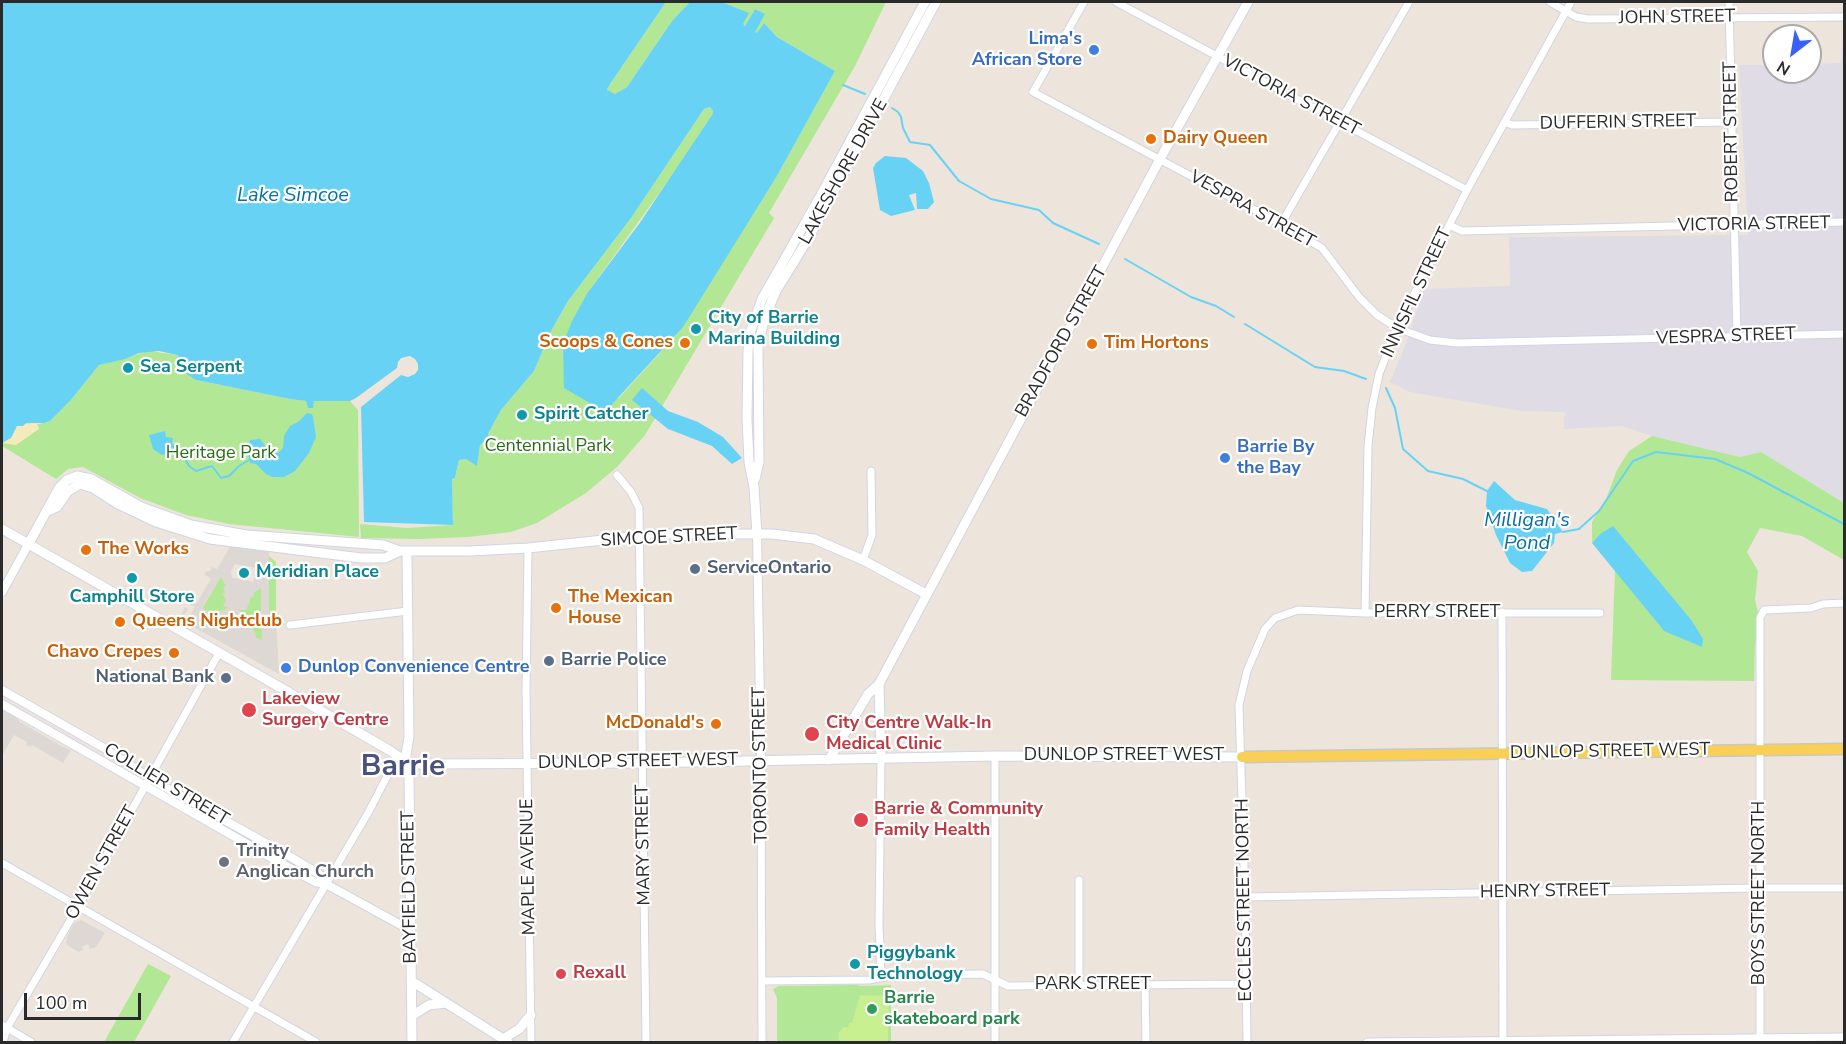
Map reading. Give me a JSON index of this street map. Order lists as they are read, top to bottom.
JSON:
{
  "streets": {
    "main road": [
      "LAKESHORE DRIVE",
      "BRADFORD STREET",
      "SIMCOE STREET",
      "DUNLOP STREET WEST",
      "TORONTO STREET",
      "BAYFIELD STREET"
    ],
    "street": [
      "JOHN STREET",
      "VICTORIA STREET",
      "DUFFERIN STREET",
      "ROBERT STREET",
      "VESPRA STREET",
      "INNISFIL STREET",
      "PERRY STREET",
      "COLLIER STREET",
      "MARY STREET",
      "OWEN STREET",
      "MAPLE AVENUE",
      "HENRY STREET",
      "BOYS STREET NORTH",
      "ECCLES STREET NORTH",
      "PARK STREET"
    ]
  },
  "crossings": [
    ["JOHN STREET", "ROBERT STREET"],
    ["JOHN STREET", "INNISFIL STREET"],
    ["VICTORIA STREET", "ROBERT STREET"],
    ["VICTORIA STREET", "INNISFIL STREET"],
    ["VICTORIA STREET", "BRADFORD STREET"],
    ["DUFFERIN STREET", "ROBERT STREET"],
    ["DUFFERIN STREET", "INNISFIL STREET"],
    ["ROBERT STREET", "VESPRA STREET"],
    ["LAKESHORE DRIVE", "TORONTO STREET"],
    ["VESPRA STREET", "INNISFIL STREET"],
    ["VESPRA STREET", "BRADFORD STREET"],
    ["INNISFIL STREET", "PERRY STREET"],
    ["BRADFORD STREET", "SIMCOE STREET"],
    ["BRADFORD STREET", "DUNLOP STREET WEST"],
    ["SIMCOE STREET", "TORONTO STREET"],
    ["SIMCOE STREET", "MARY STREET"],
    ["SIMCOE STREET", "MAPLE AVENUE"],
    ["SIMCOE STREET", "BAYFIELD STREET"],
    ["PERRY STREET", "ECCLES STREET NORTH"],
    ["DUNLOP STREET WEST", "TORONTO STREET"],
    ["DUNLOP STREET WEST", "MARY STREET"],
    ["DUNLOP STREET WEST", "MAPLE AVENUE"],
    ["DUNLOP STREET WEST", "BAYFIELD STREET"],
    ["DUNLOP STREET WEST", "BOYS STREET NORTH"],
    ["DUNLOP STREET WEST", "ECCLES STREET NORTH"],
    ["TORONTO STREET", "PARK STREET"],
    ["COLLIER STREET", "OWEN STREET"],
    ["COLLIER STREET", "BAYFIELD STREET"],
    ["HENRY STREET", "BOYS STREET NORTH"],
    ["HENRY STREET", "ECCLES STREET NORTH"],
    ["ECCLES STREET NORTH", "PARK STREET"]
  ],
  "districts": ["Barrie"],
  "water": ["Lake Simcoe", "Milligan's Pond"],
  "parks": ["Centennial Park", "Heritage Park"],
  "places": [
    "Lima's African Store",
    "Dairy Queen",
    "City of Barrie Marina Building",
    "Scoops & Cones",
    "Tim Hortons",
    "Sea Serpent",
    "Spirit Catcher",
    "Barrie By the Bay",
    "The Works",
    "ServiceOntario",
    "Meridian Place",
    "Camphill Store",
    "The Mexican House",
    "Queens Nightclub",
    "Chavo Crepes",
    "Barrie Police",
    "Dunlop Convenience Centre",
    "National Bank",
    "Lakeview Surgery Centre",
    "McDonald's",
    "City Centre Walk-In Medical Clinic",
    "Barrie & Community Family Health",
    "Trinity Anglican Church",
    "Piggybank Technology",
    "Rexall",
    "Barrie skateboard park"
  ],
  "scale_bar": "100 m",
  "north": "bottom left"
}
